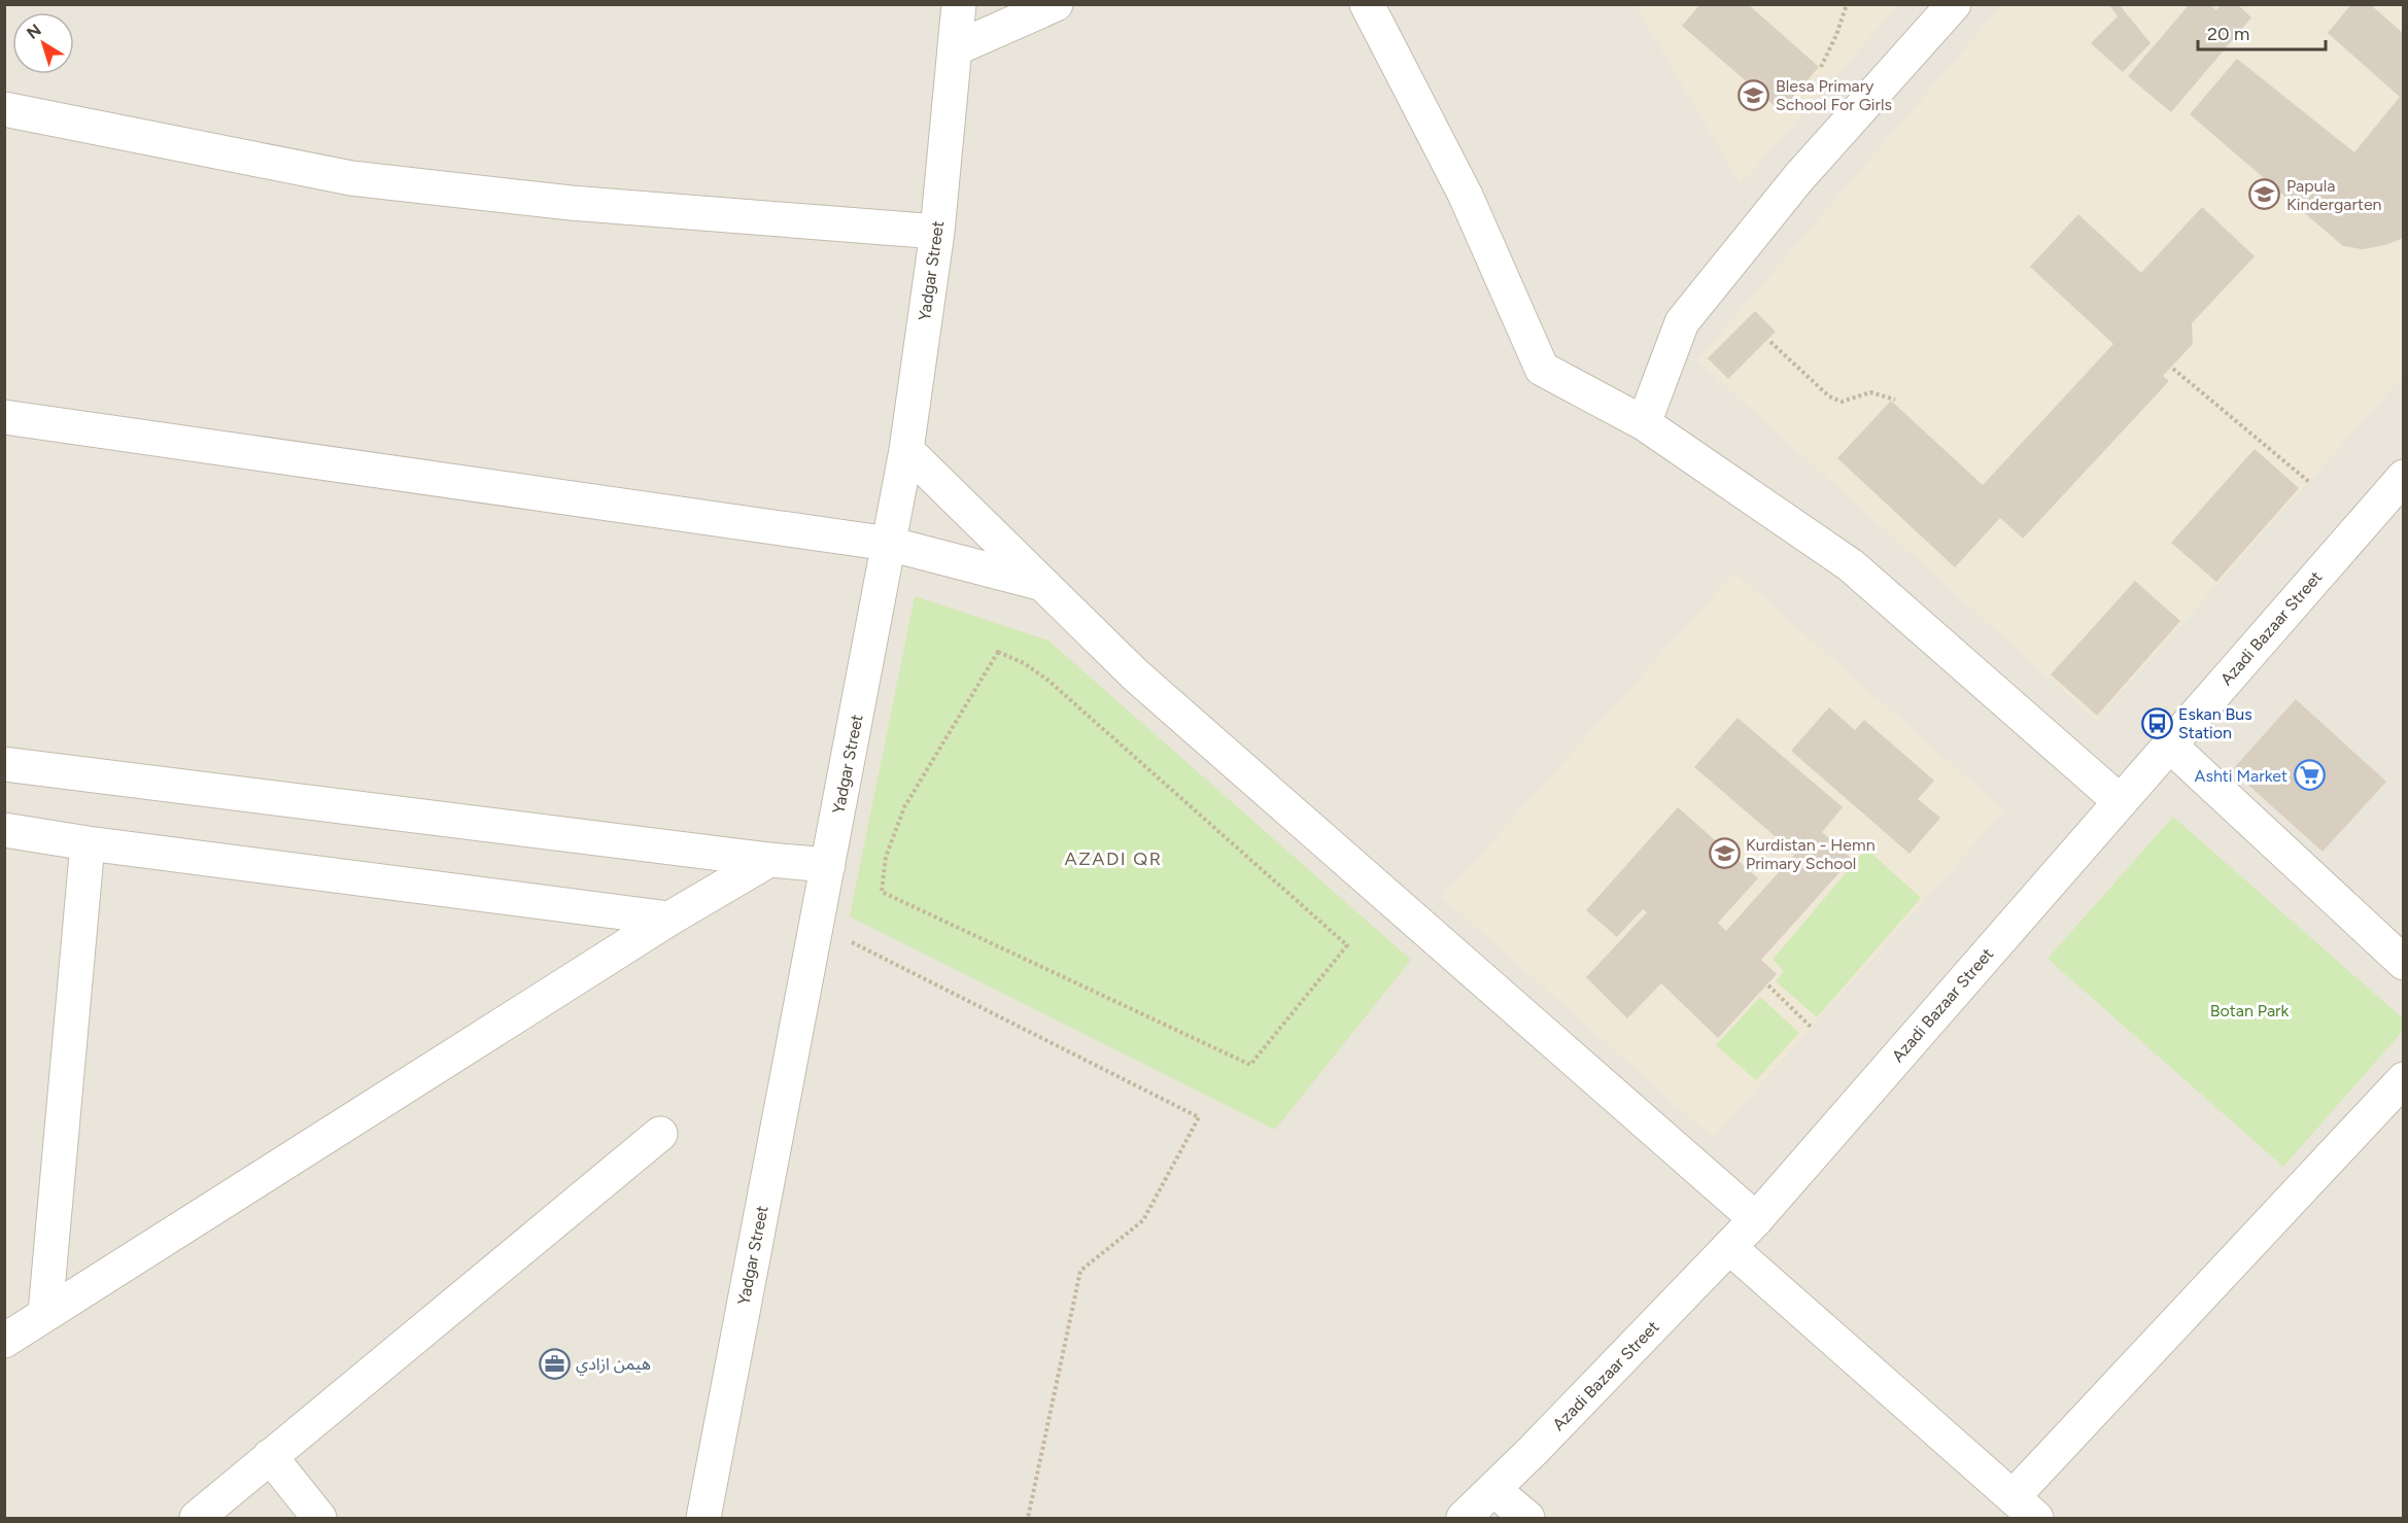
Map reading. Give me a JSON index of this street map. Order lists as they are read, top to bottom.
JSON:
{
  "streets": {
    "street": ["Yadgar Street", "Azadi Bazaar Street"]
  },
  "districts": ["AZADI QR"],
  "parks": ["Botan Park"],
  "places": {
    "school or university": ["Blesa Primary School For Girls", "Papula Kindergarten", "Kurdistan - Hemn Primary School"],
    "bus stop": ["Eskan Bus Station"],
    "supermarket": ["Ashti Market"],
    "office": ["هيمن ازادي"]
  },
  "scale_bar": "20 m",
  "north": "top left"
}
